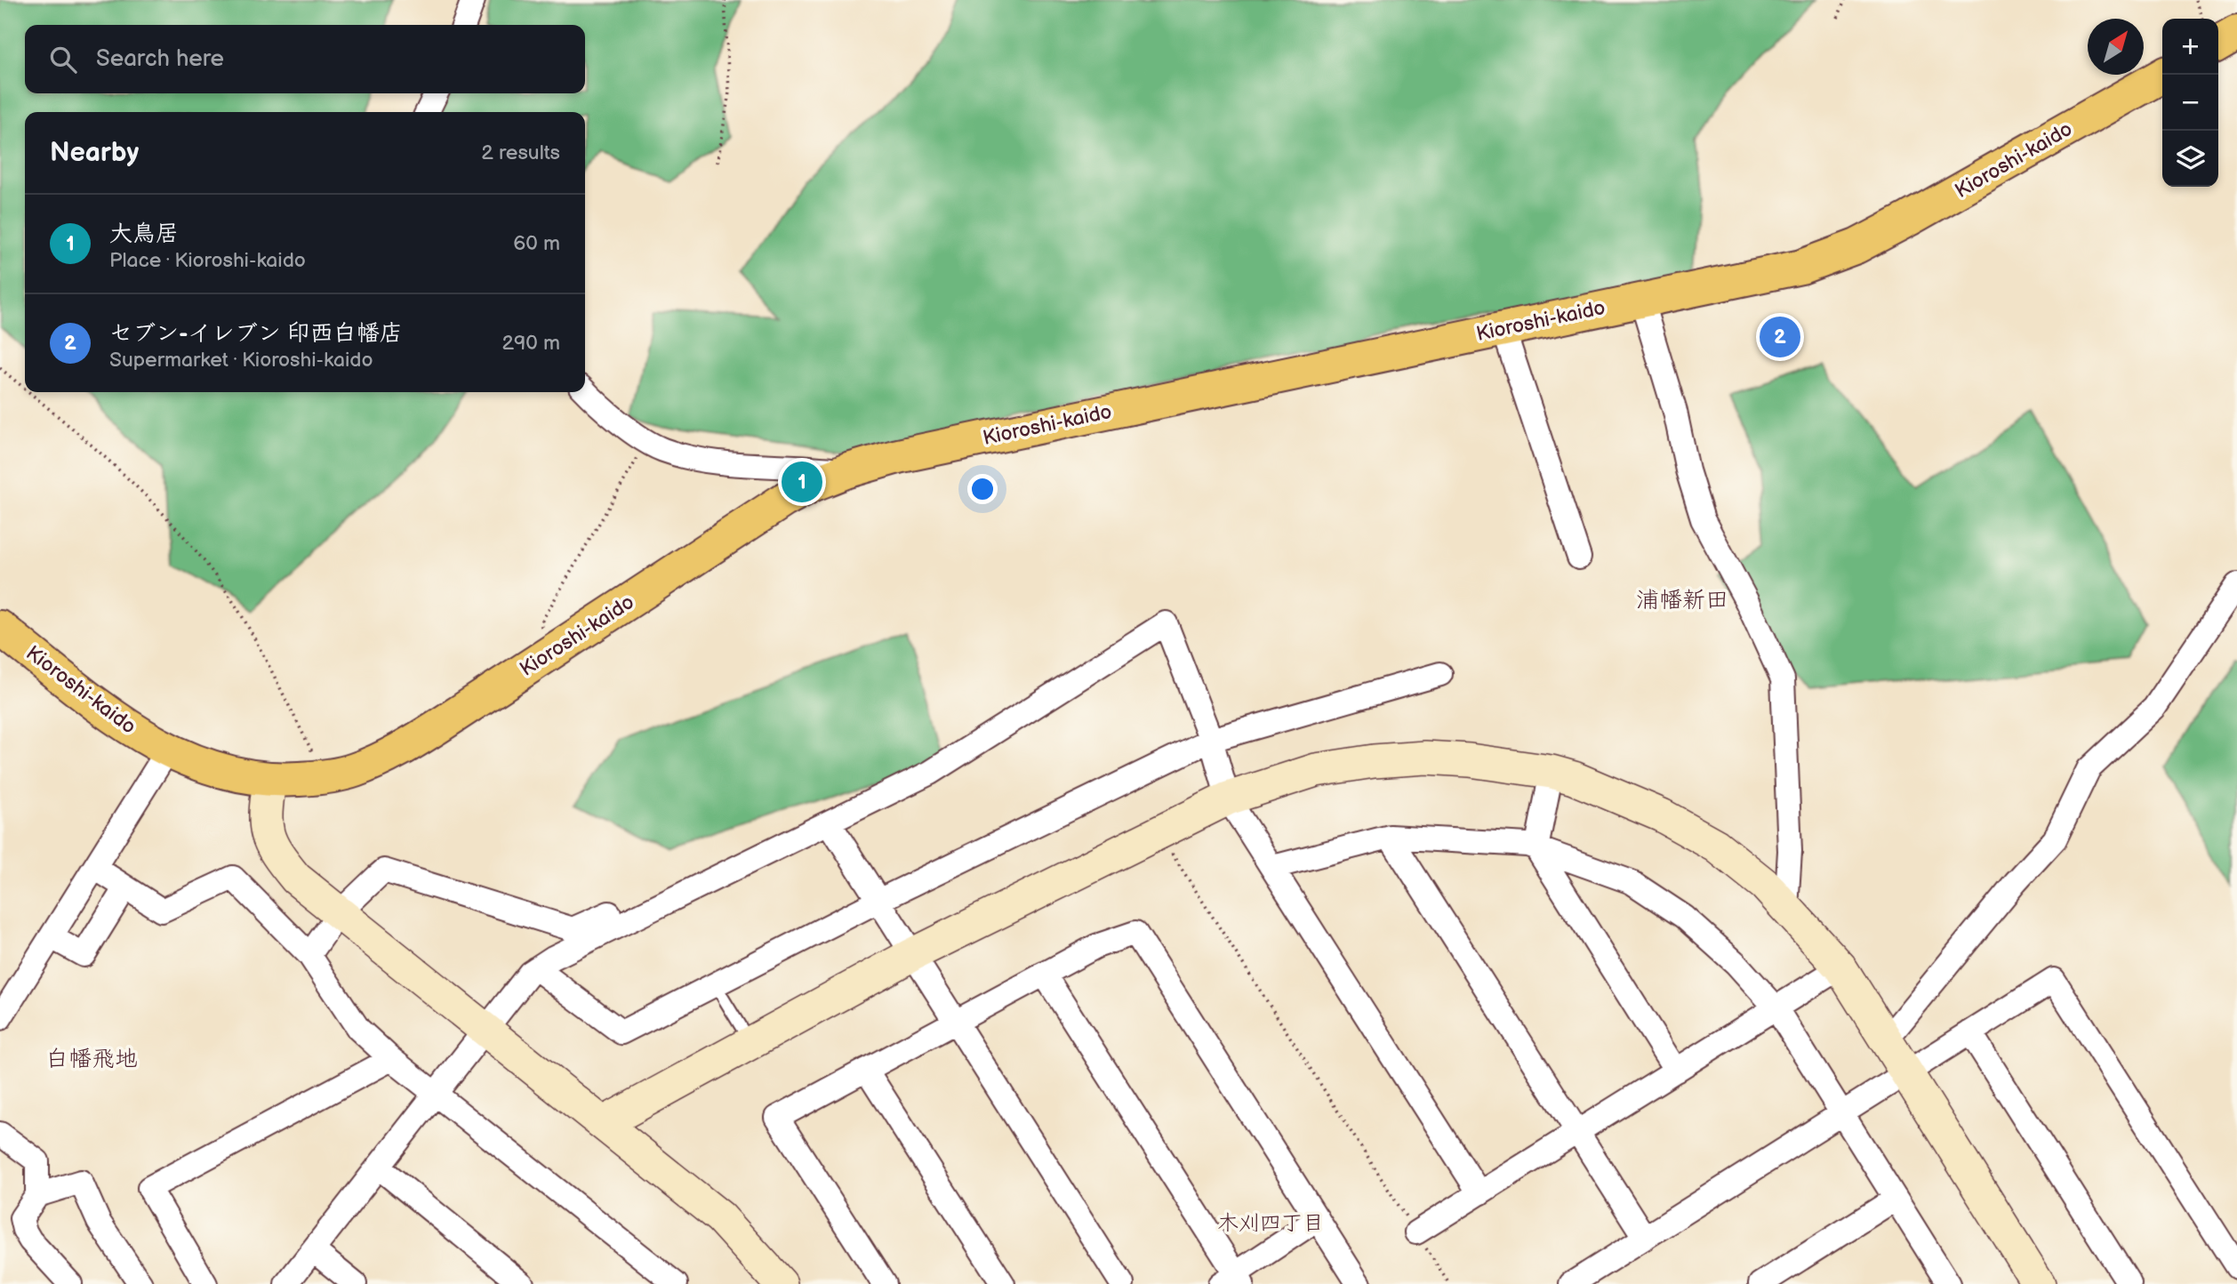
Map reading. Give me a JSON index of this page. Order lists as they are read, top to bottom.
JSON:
{
  "streets": {
    "main road": ["Kioroshi-kaido"]
  },
  "districts": ["浦幡新田", "白幡飛地", "木刈四丁目"],
  "north": "top right",
  "page": {
    "map_buttons": ["+", "−"],
    "search": "Search here",
    "heading": ["Nearby", "2 results"],
    "list": [
      {
        "mark": "1",
        "name": "大鳥居",
        "note": "Place · Kioroshi-kaido",
        "value": "60 m"
      },
      {
        "mark": "2",
        "name": "セブン-イレブン 印西白幡店",
        "note": "Supermarket · Kioroshi-kaido",
        "value": "290 m"
      }
    ],
    "pins": ["2", "1"]
  }
}
